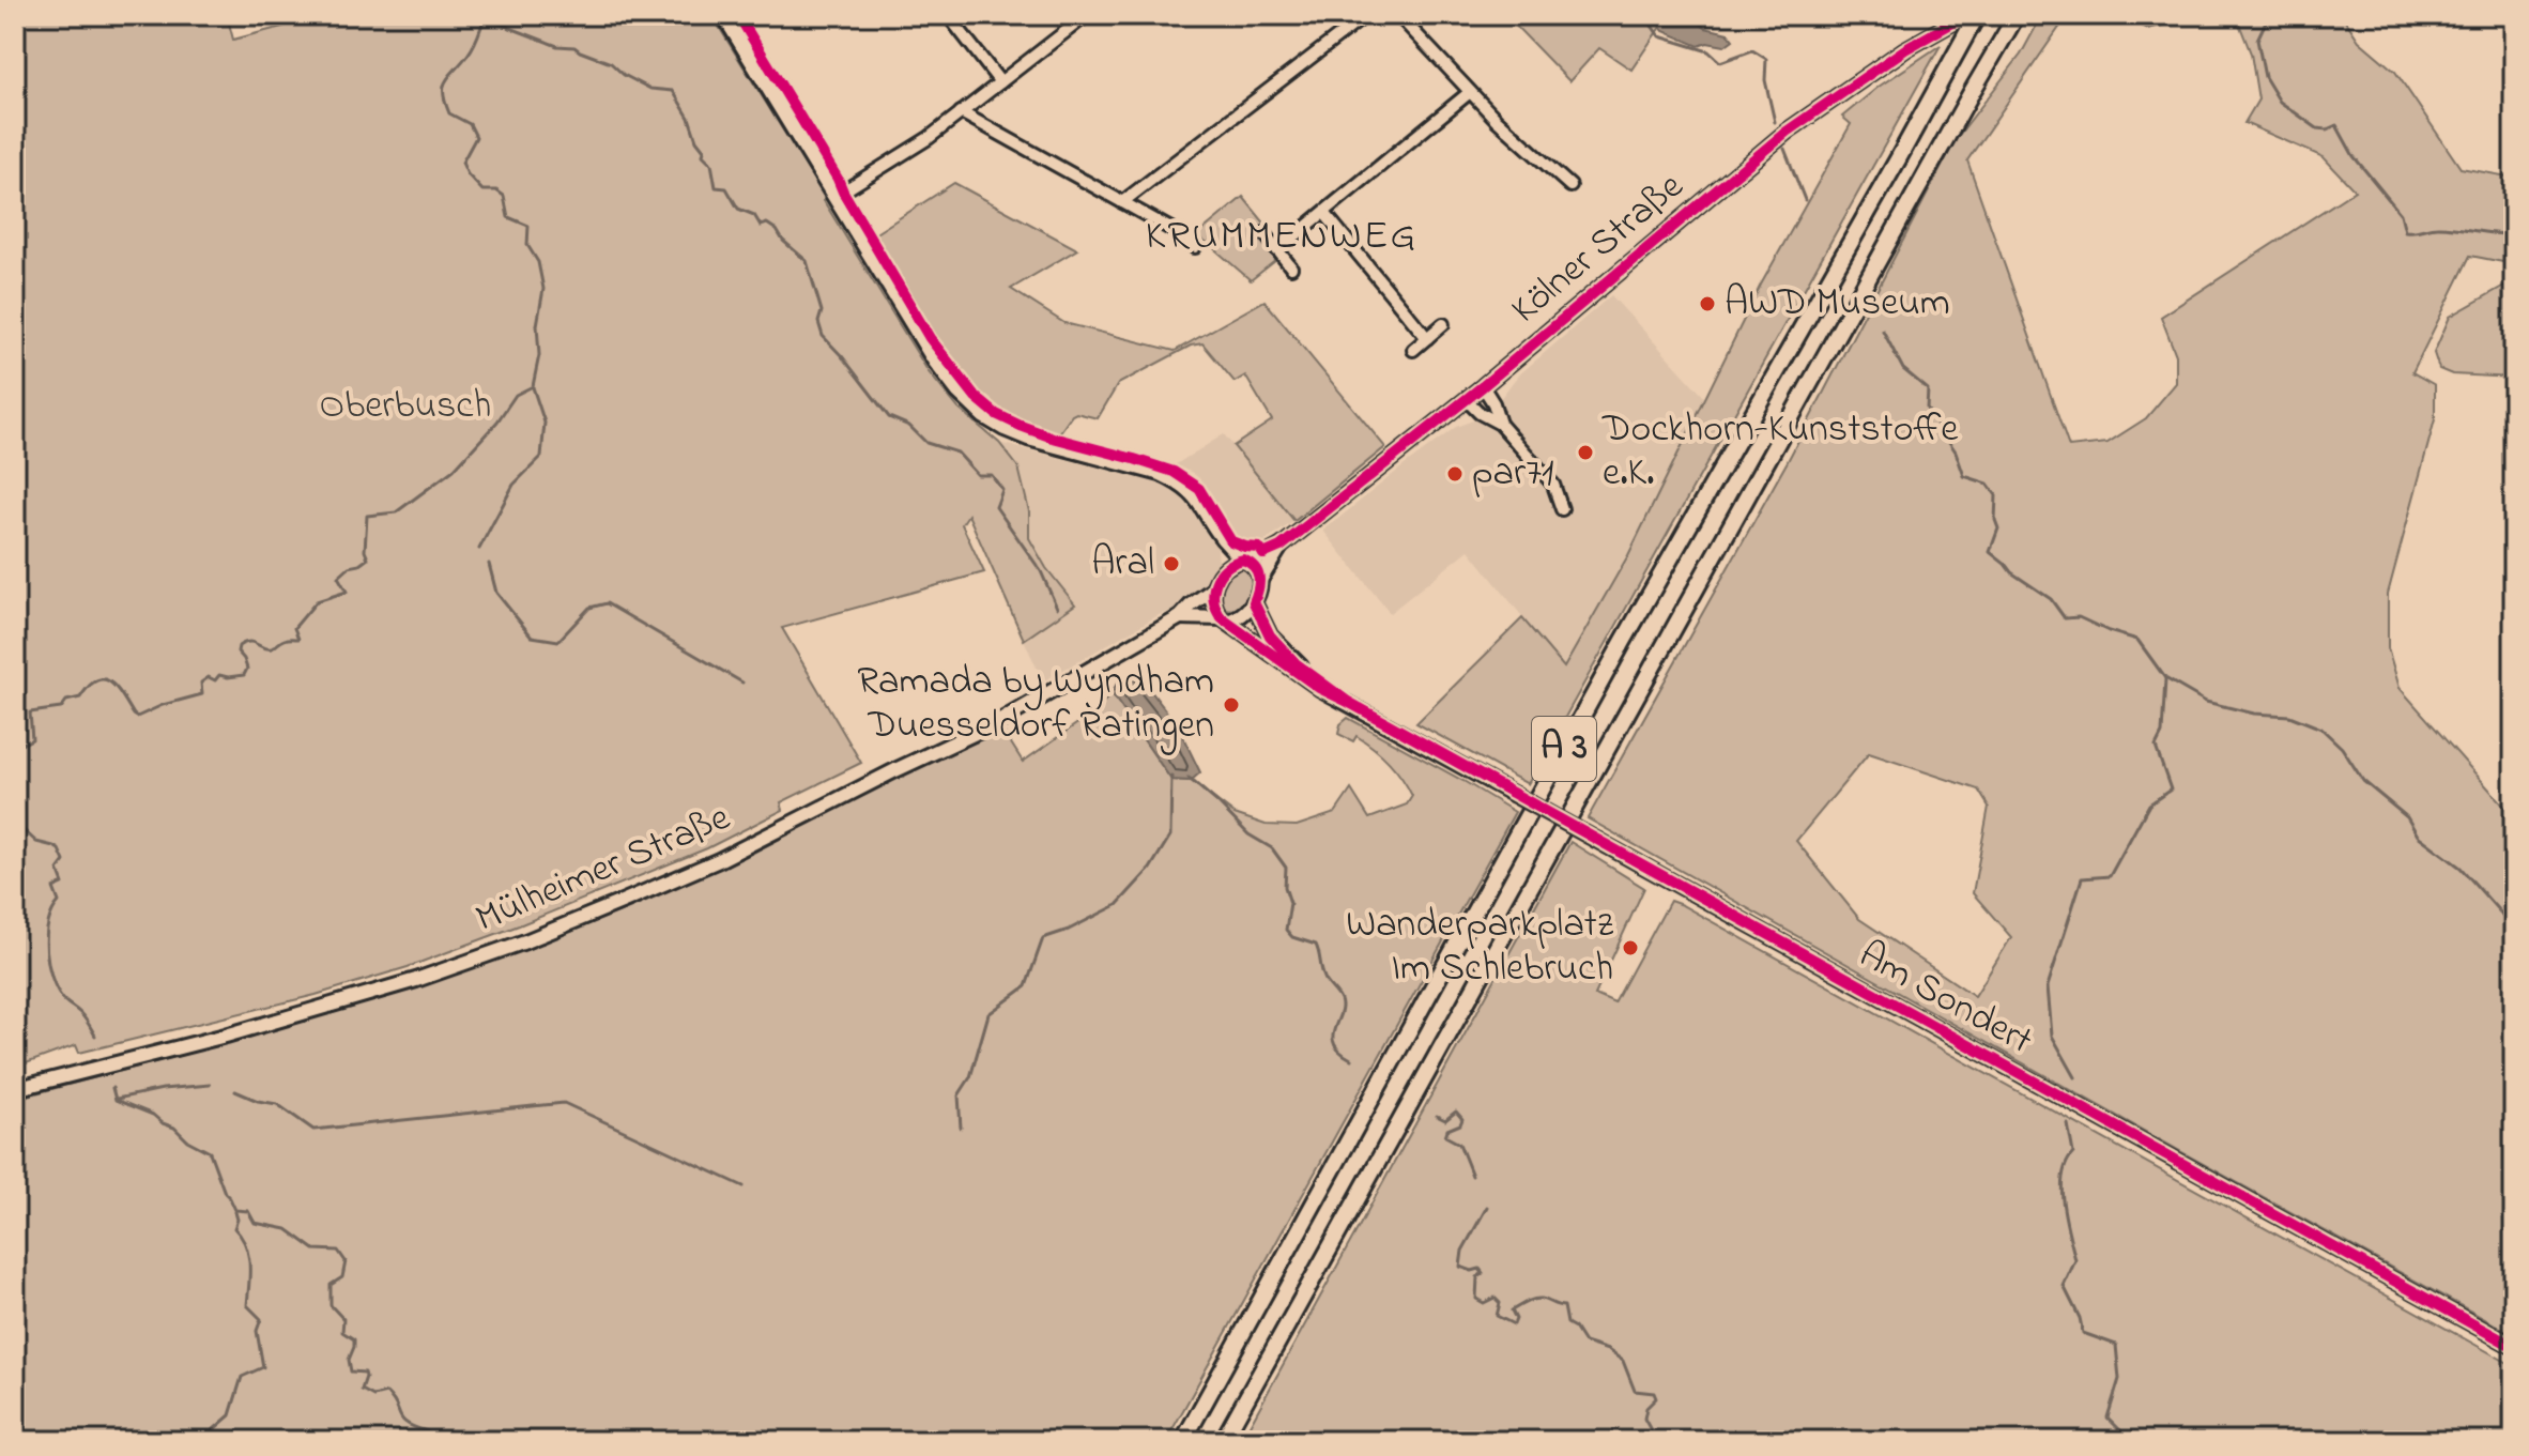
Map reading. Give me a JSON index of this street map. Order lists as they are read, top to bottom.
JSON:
{
  "streets": {
    "highway": ["A 3"],
    "main road": ["Kölner Straße", "Mülheimer Straße", "Am Sondert"]
  },
  "crossings": [
    ["Kölner Straße", "Mülheimer Straße"],
    ["Kölner Straße", "Am Sondert"],
    ["Mülheimer Straße", "Am Sondert"]
  ],
  "districts": ["KRUMMENWEG"],
  "parks": ["Oberbusch"],
  "places": [
    "AWD Museum",
    "Dockhorn-Kunststoffe e.K.",
    "par71",
    "Aral",
    "Ramada by Wyndham Duesseldorf Ratingen",
    "Wanderparkplatz Im Schlebruch"
  ]
}
